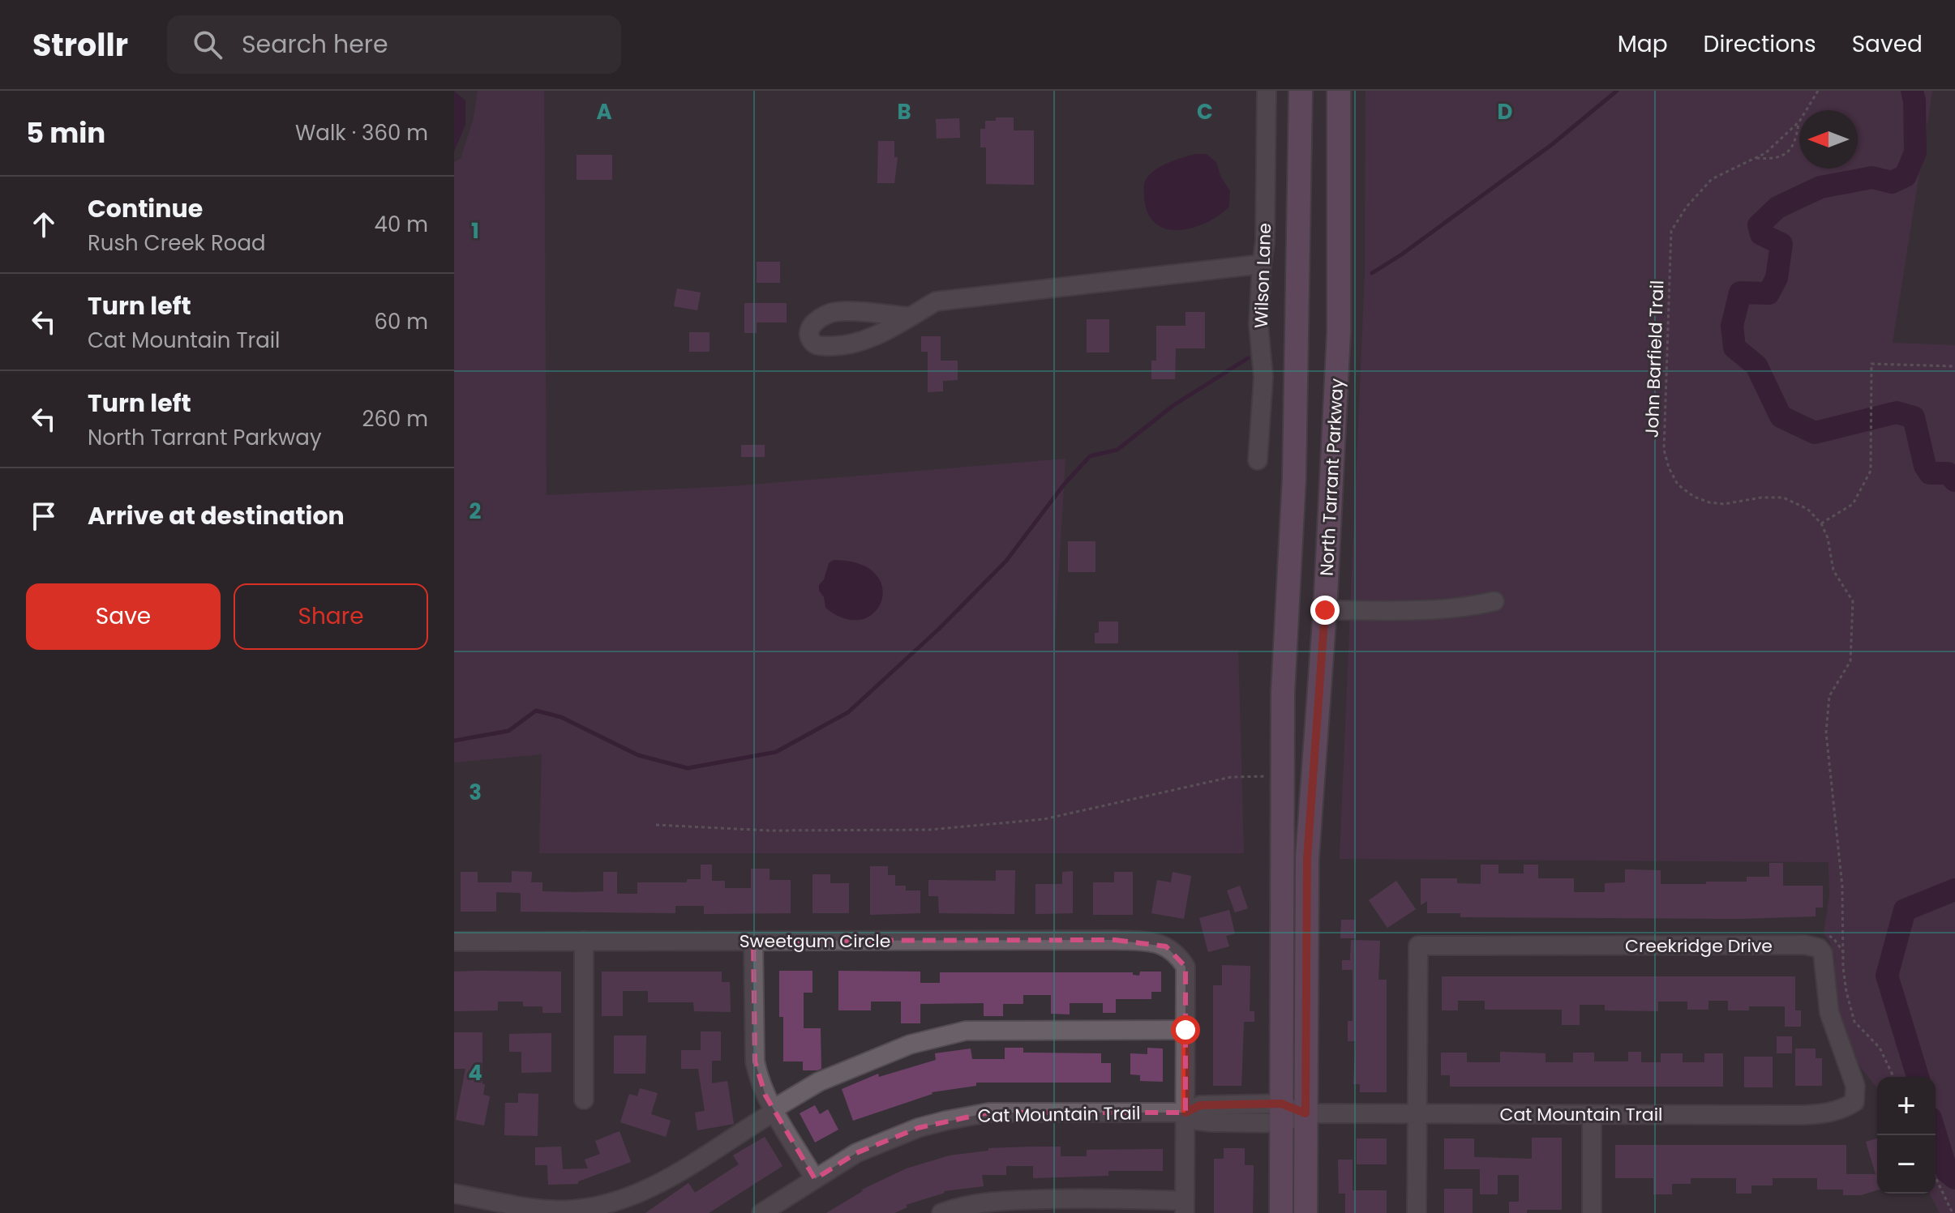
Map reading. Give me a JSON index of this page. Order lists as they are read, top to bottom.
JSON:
{
  "streets": {
    "main road": ["North Tarrant Parkway"],
    "street": [
      "Wilson Lane",
      "Sweetgum Circle",
      "Creekridge Drive",
      "Cat Mountain Trail"
    ],
    "path": ["John Barfield Trail"]
  },
  "crossings": [
    ["North Tarrant Parkway", "Cat Mountain Trail"],
    ["Creekridge Drive", "Cat Mountain Trail"]
  ],
  "north": "left",
  "page": {
    "header": "Strollr",
    "search": "Search here",
    "nav": ["Map", "Directions", "Saved"],
    "heading": ["5 min", "Walk · 360 m"],
    "list": [
      ["Continue", "Rush Creek Road", "40 m"],
      ["Turn left", "Cat Mountain Trail", "60 m"],
      ["Turn left", "North Tarrant Parkway", "260 m"],
      "Arrive at destination"
    ],
    "buttons": ["Save", "Share"],
    "map_buttons": ["+", "−"]
  },
  "grid": {
    "columns": [
      "A",
      "B",
      "C",
      "D"
    ],
    "rows": [
      "1",
      "2",
      "3",
      "4"
    ]
  }
}
